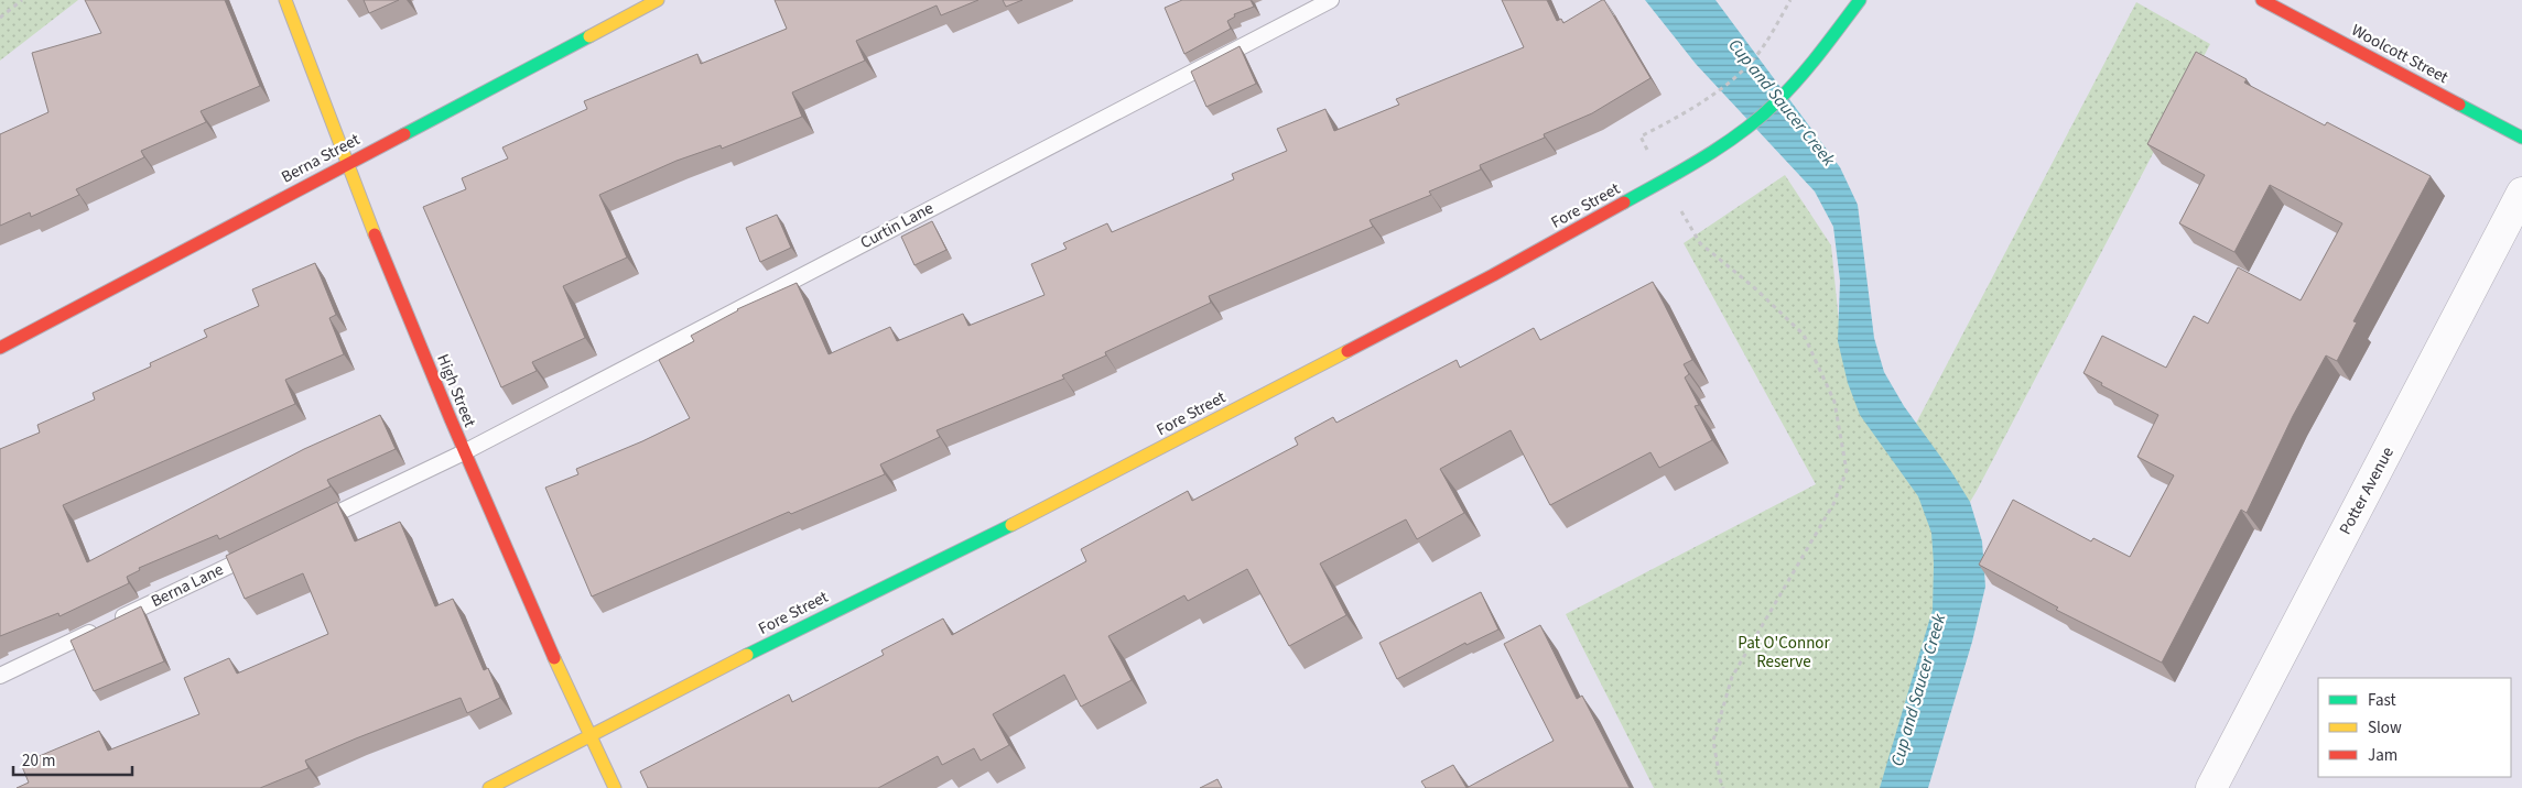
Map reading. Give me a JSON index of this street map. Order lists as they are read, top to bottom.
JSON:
{
  "streets": {
    "street": [
      "Woolcott Street",
      "Berna Street",
      "Fore Street",
      "High Street",
      "Potter Avenue"
    ],
    "lane": ["Curtin Lane", "Berna Lane"]
  },
  "crossings": [
    ["Berna Street", "High Street"],
    ["Fore Street", "High Street"],
    ["Curtin Lane", "High Street"]
  ],
  "water": ["Cup and Saucer Creek"],
  "parks": ["Pat O'Connor Reserve"],
  "legend": ["Fast", "Slow", "Jam"],
  "scale_bar": "20 m"
}
